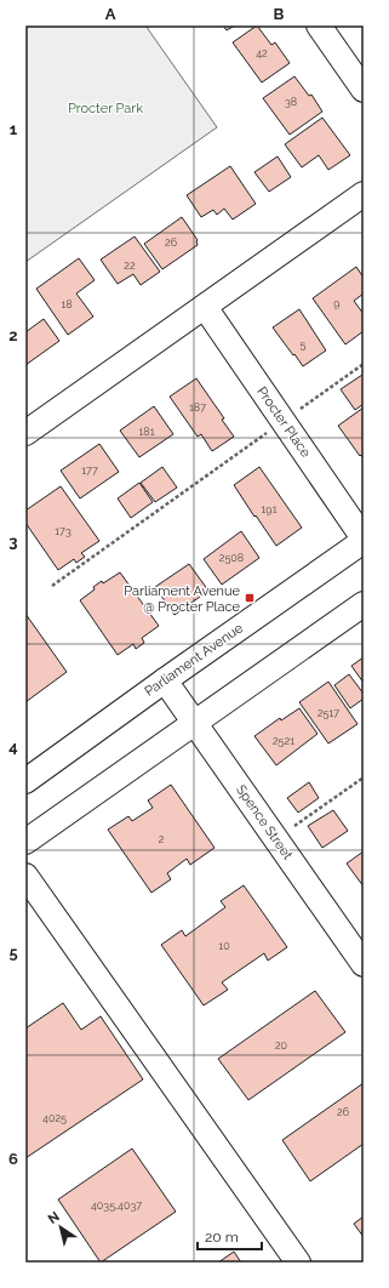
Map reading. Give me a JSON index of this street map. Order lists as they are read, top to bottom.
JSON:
{
  "streets": {
    "street": ["Procter Place", "Parliament Avenue", "Spence Street"]
  },
  "crossings": [
    ["Procter Place", "Parliament Avenue"],
    ["Parliament Avenue", "Spence Street"]
  ],
  "parks": ["Procter Park"],
  "places": {
    "transit": ["Parliament Avenue @ Procter Place"]
  },
  "house_numbers": [
    "42",
    "38",
    "26",
    "22",
    "9",
    "18",
    "5",
    "187",
    "181",
    "177",
    "191",
    "173",
    "2508",
    "2517",
    "2521",
    "2",
    "10",
    "20",
    "26",
    "4025",
    "4035,4037"
  ],
  "scale_bar": "20 m",
  "north": "top left",
  "grid": {
    "columns": ["A", "B"],
    "rows": [
      "1",
      "2",
      "3",
      "4",
      "5",
      "6"
    ]
  }
}
